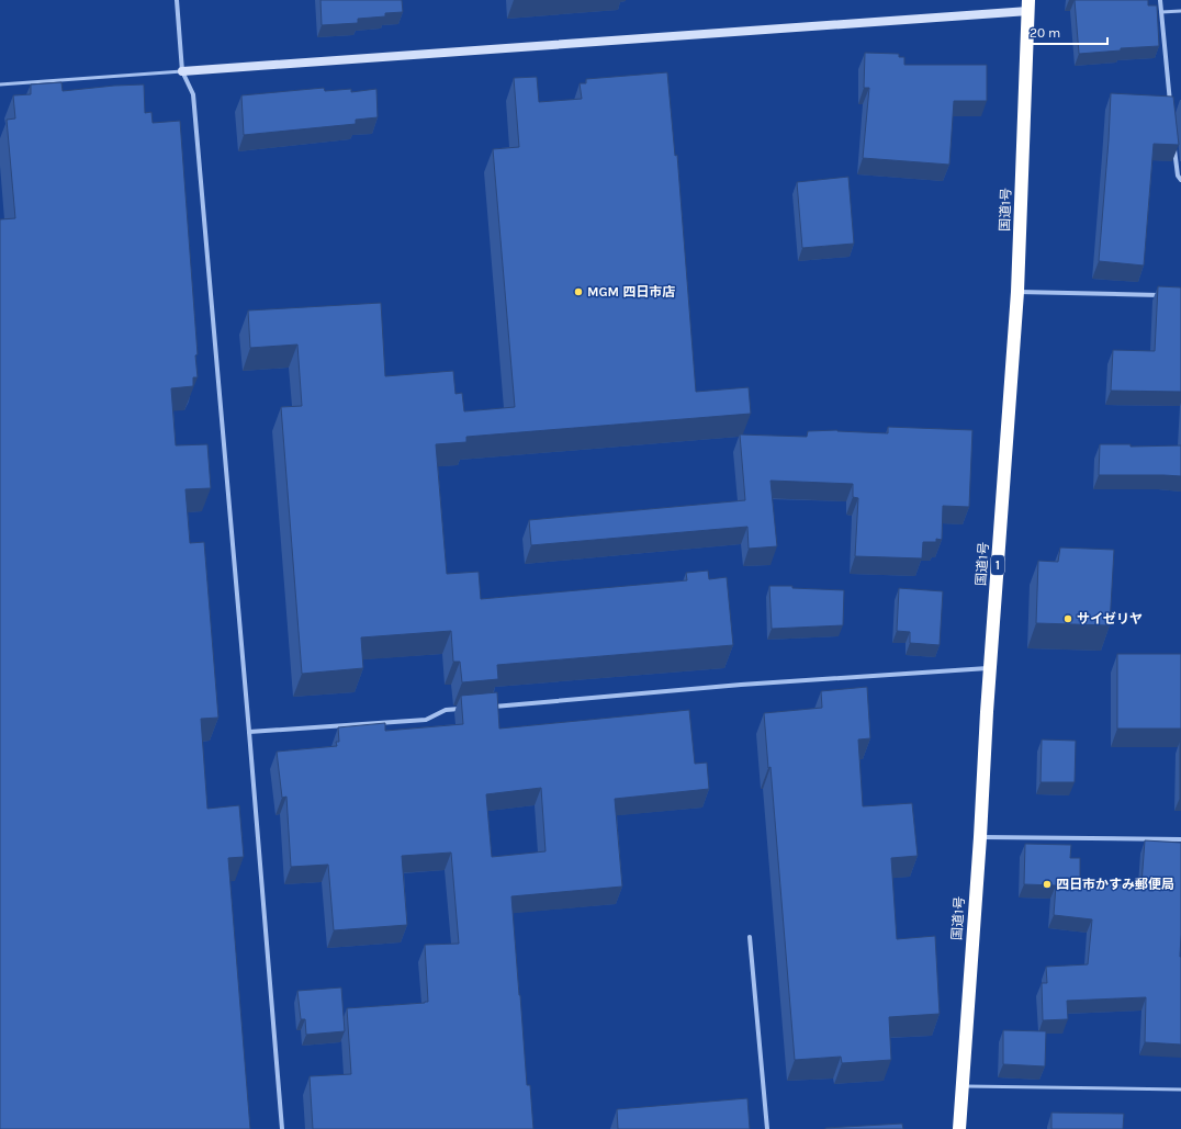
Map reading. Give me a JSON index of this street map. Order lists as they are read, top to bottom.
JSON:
{
  "streets": {
    "highway": ["国道1号", "1"]
  },
  "places": ["MGM 四日市店", "サイゼリヤ", "四日市かすみ郵便局"],
  "scale_bar": "20 m"
}
